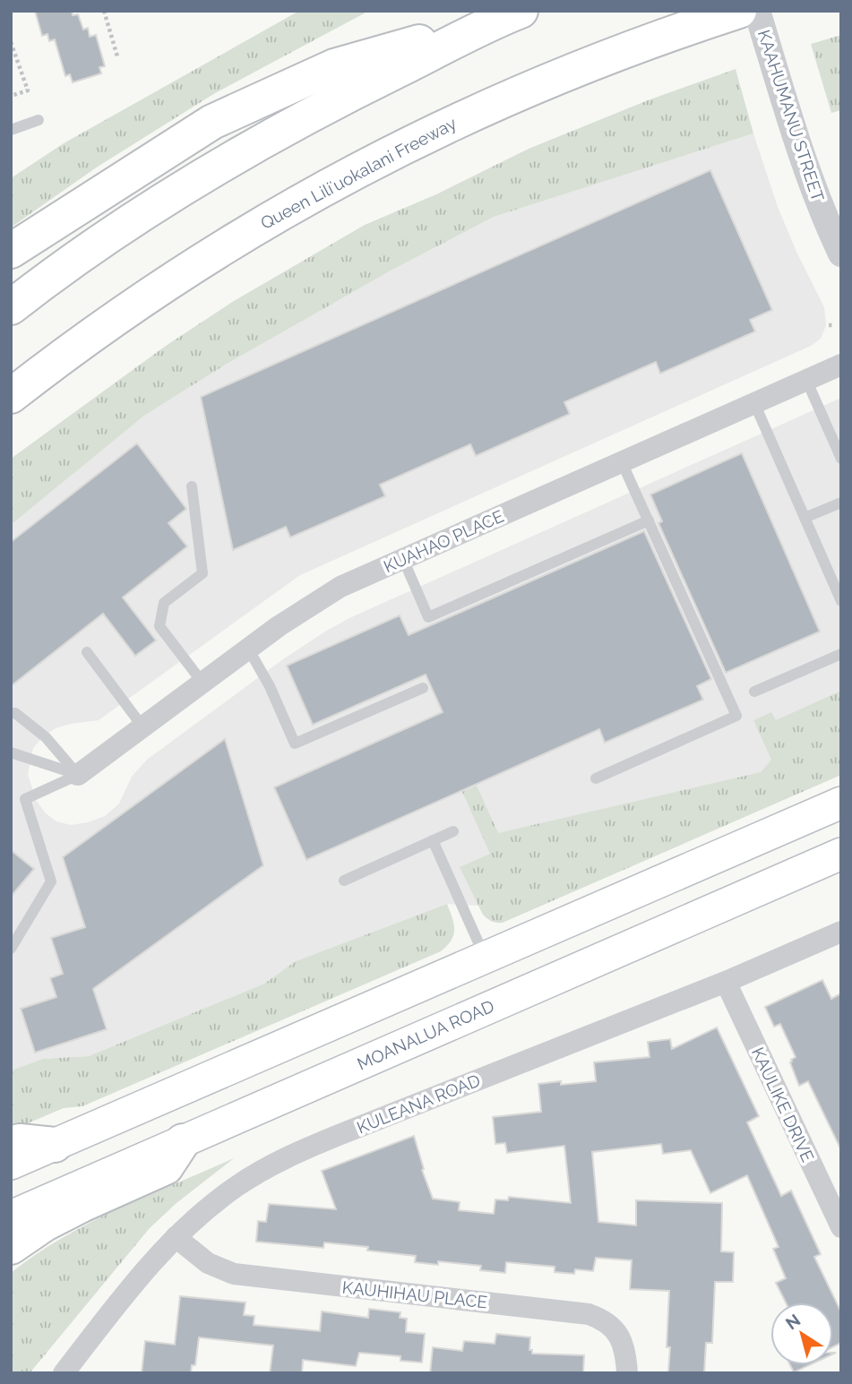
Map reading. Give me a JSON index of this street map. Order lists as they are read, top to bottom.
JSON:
{
  "streets": {
    "highway": ["Queen Liliʻuokalani Freeway"],
    "main road": ["MOANALUA ROAD"],
    "street": [
      "KAAHUMANU STREET",
      "KUAHAO PLACE",
      "KULEANA ROAD",
      "KAULIKE DRIVE",
      "KAUHIHAU PLACE"
    ]
  },
  "crossings": [
    ["KULEANA ROAD", "KAULIKE DRIVE"],
    ["KULEANA ROAD", "KAUHIHAU PLACE"]
  ],
  "north": "top left"
}
